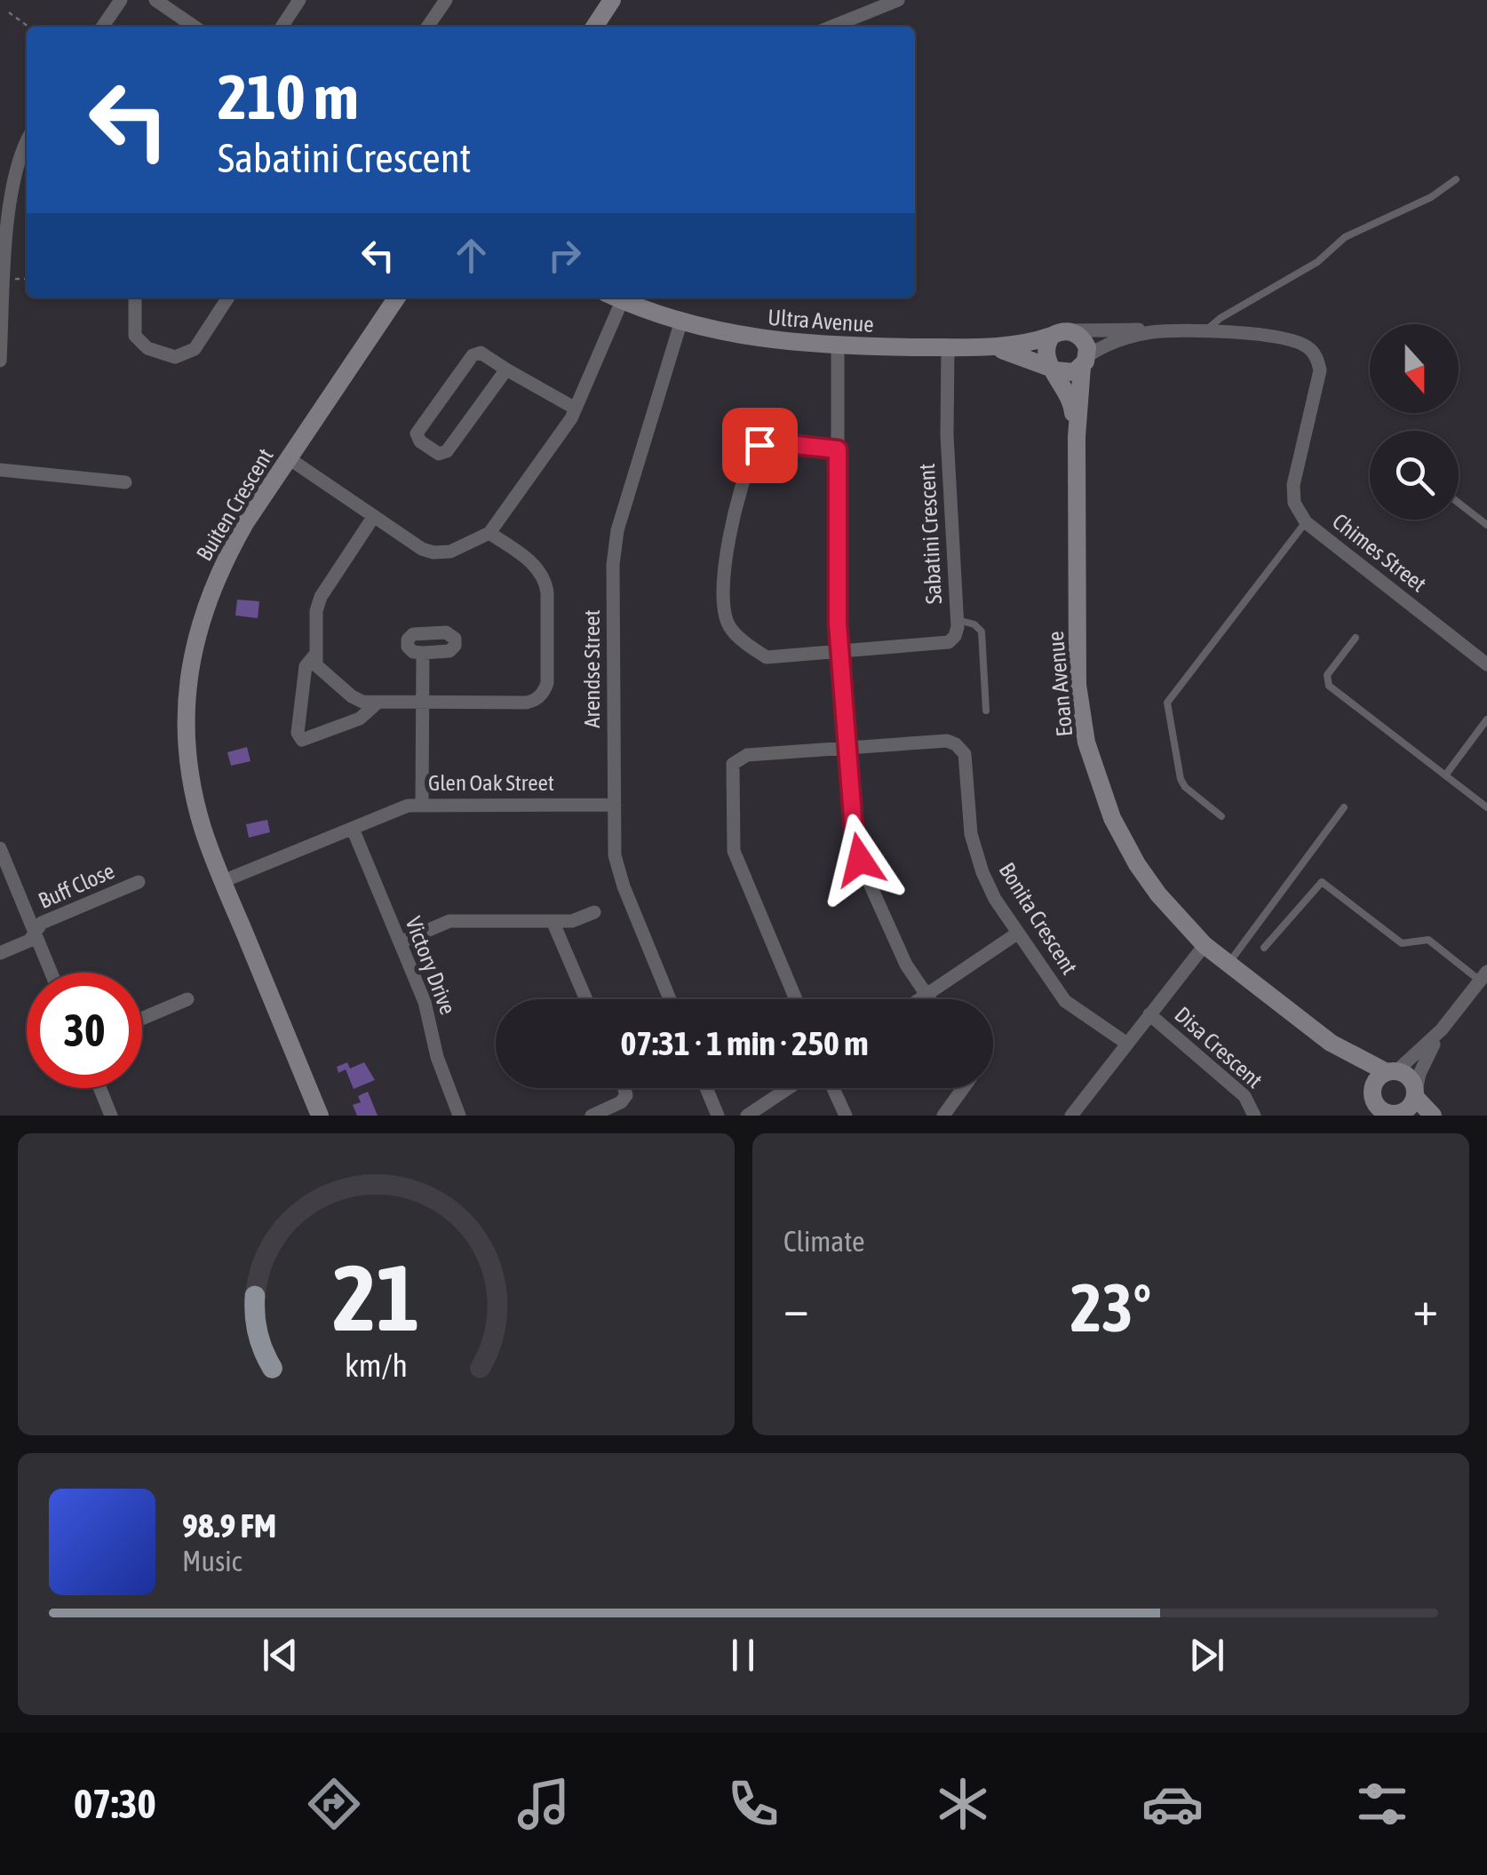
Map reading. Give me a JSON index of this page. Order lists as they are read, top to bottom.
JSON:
{
  "streets": {
    "street": [
      "Ultra Avenue",
      "Buiten Crescent",
      "Sabatini Crescent",
      "Chimes Street",
      "Arendse Street",
      "Eoan Avenue",
      "Glen Oak Street",
      "Buff Close",
      "Bonita Crescent",
      "Victory Drive",
      "Disa Crescent"
    ]
  },
  "crossings": [
    ["Ultra Avenue", "Sabatini Crescent"],
    ["Ultra Avenue", "Chimes Street"],
    ["Ultra Avenue", "Arendse Street"],
    ["Ultra Avenue", "Eoan Avenue"],
    ["Buiten Crescent", "Glen Oak Street"],
    ["Chimes Street", "Eoan Avenue"],
    ["Arendse Street", "Glen Oak Street"],
    ["Glen Oak Street", "Victory Drive"]
  ],
  "north": "bottom",
  "page": {
    "turn": ["210 m", "Sabatini Crescent"],
    "limit": "30",
    "trip": "07:31 · 1 min · 250 m",
    "tile": "Climate",
    "heat": ["−", "23°", "+"],
    "song": ["98.9 FM", "Music"],
    "tabs": "07:30",
    "gauge": ["21", "km/h"]
  }
}
